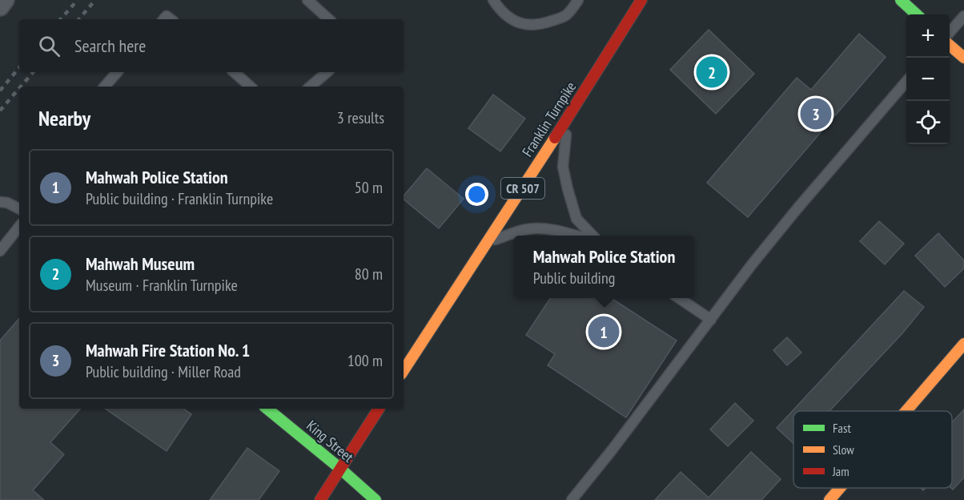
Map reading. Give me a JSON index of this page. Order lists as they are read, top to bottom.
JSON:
{
  "streets": {
    "main road": ["Franklin Turnpike", "CR 507", "King Street"]
  },
  "legend": ["Fast", "Slow", "Jam"],
  "page": {
    "map_buttons": ["+", "−"],
    "search": "Search here",
    "pins": ["2", "3", "1"],
    "heading": ["Nearby", "3 results"],
    "list": [
      {
        "mark": "1",
        "name": "Mahwah Police Station",
        "note": "Public building · Franklin Turnpike",
        "value": "50 m"
      },
      {
        "mark": "2",
        "name": "Mahwah Museum",
        "note": "Museum · Franklin Turnpike",
        "value": "80 m"
      },
      {
        "mark": "3",
        "name": "Mahwah Fire Station No. 1",
        "note": "Public building · Miller Road",
        "value": "100 m"
      }
    ],
    "popup": ["Mahwah Police Station", "Public building"]
  }
}
